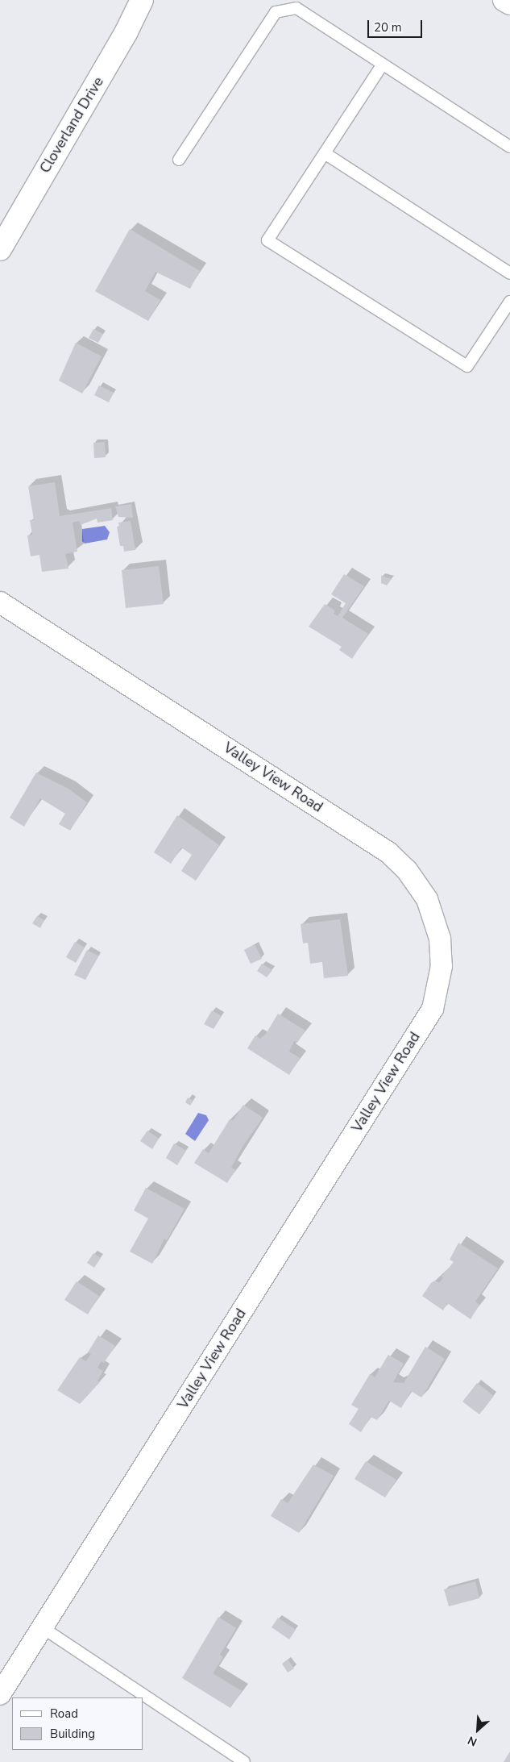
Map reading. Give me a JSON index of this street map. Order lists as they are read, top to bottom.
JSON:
{
  "streets": {
    "street": ["Cloverland Drive", "Valley View Road"]
  },
  "legend": ["Road", "Building"],
  "scale_bar": "20 m",
  "north": "bottom left"
}
